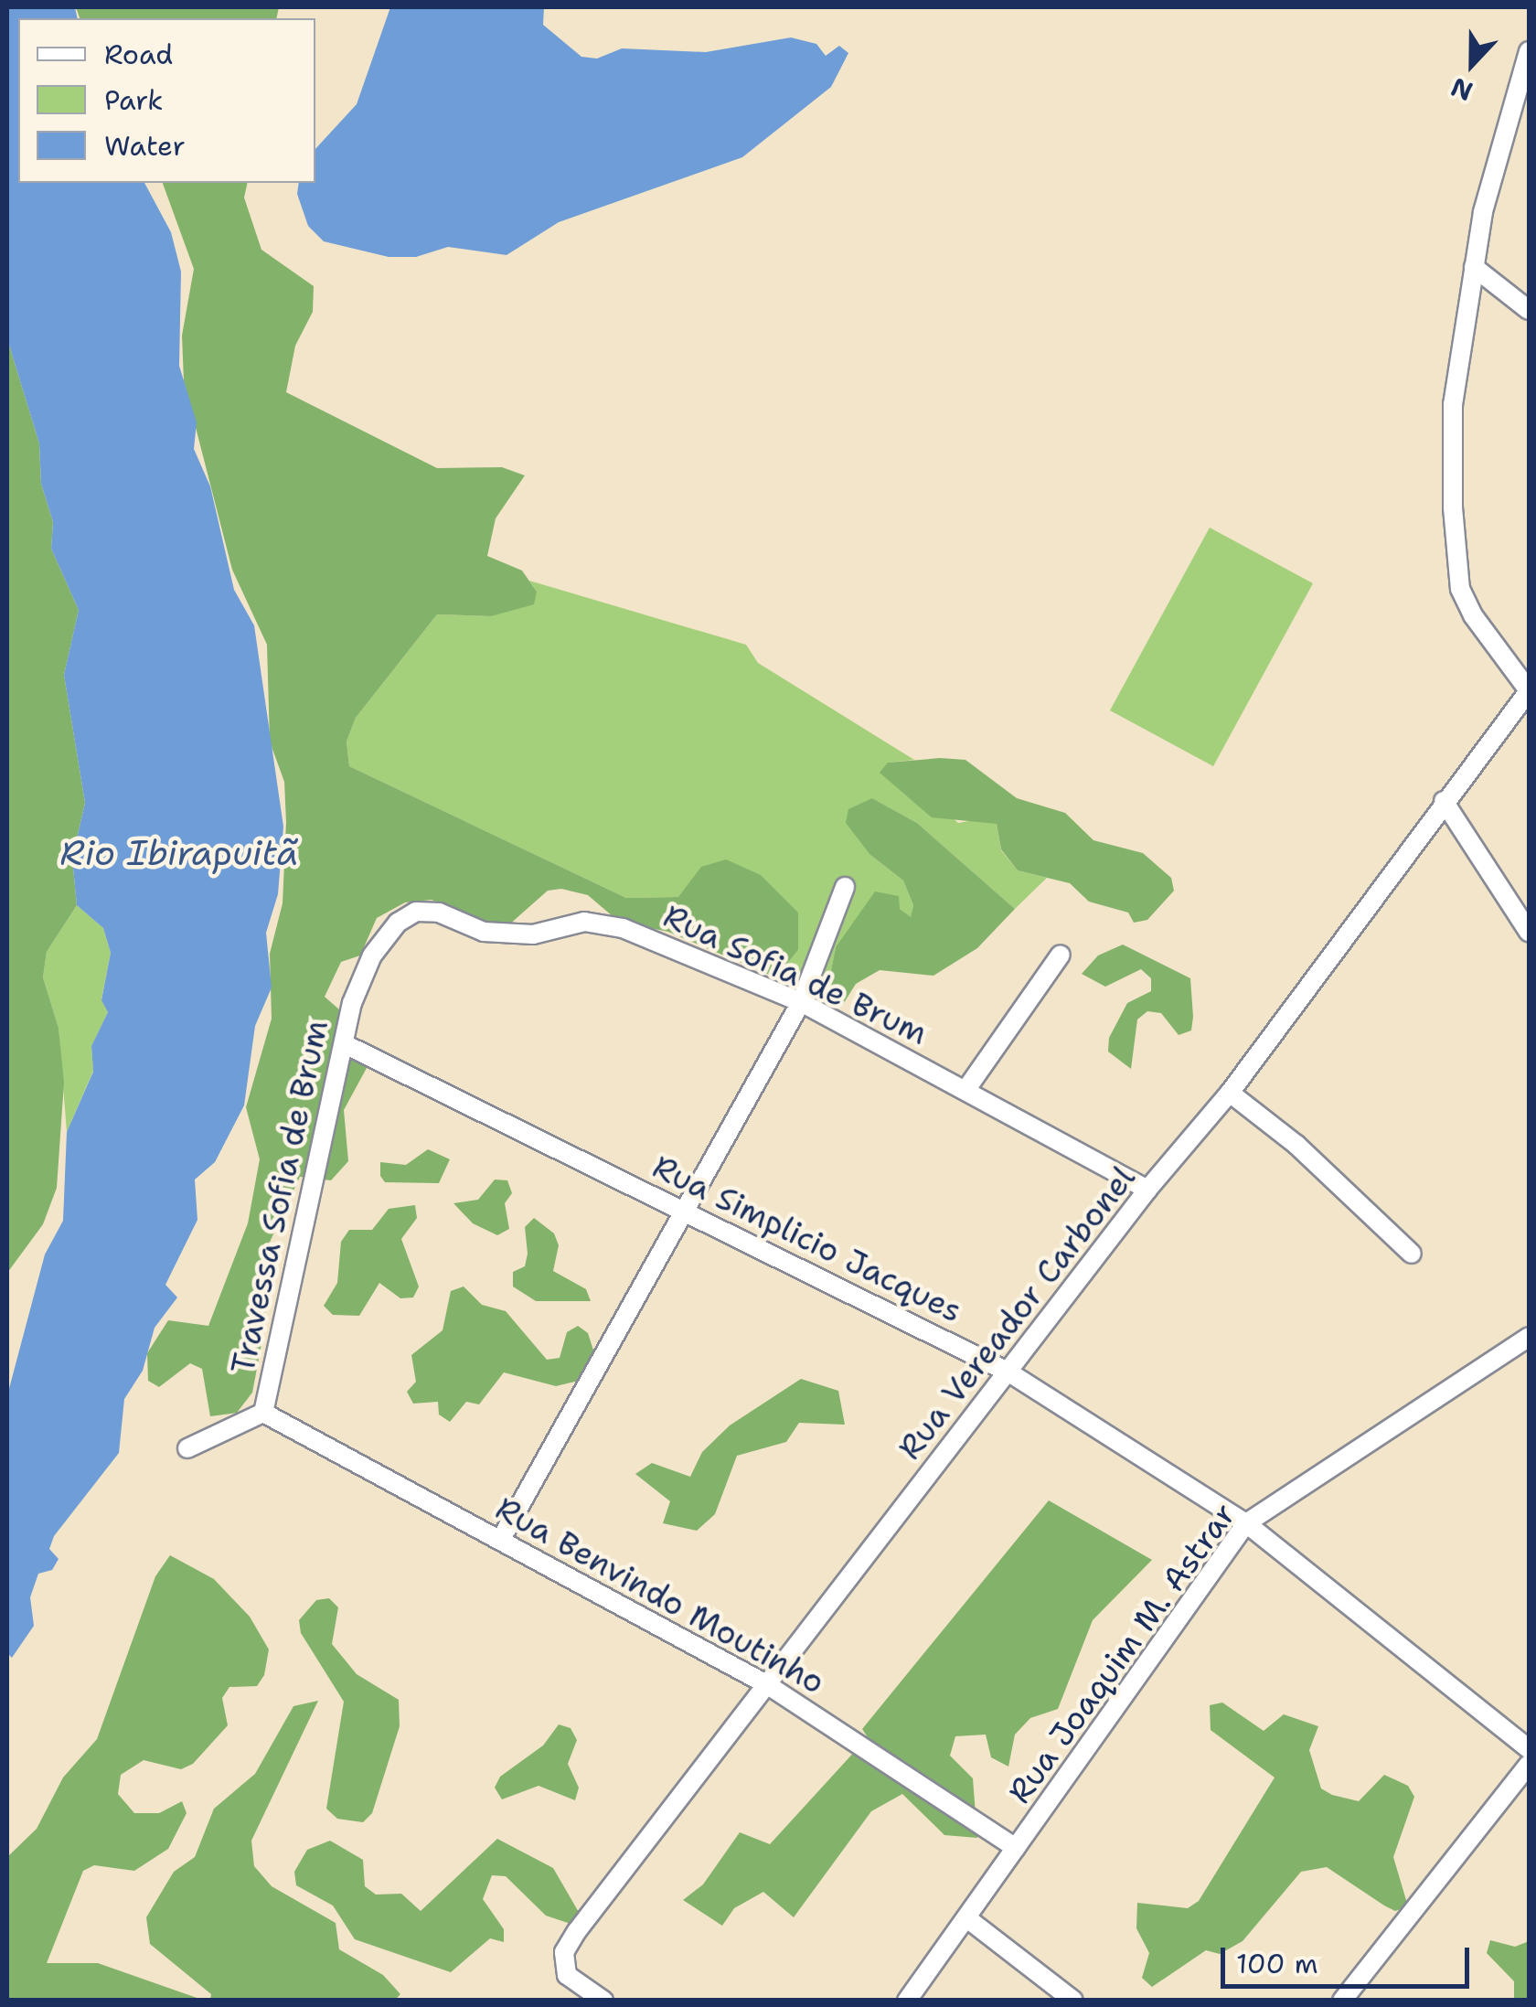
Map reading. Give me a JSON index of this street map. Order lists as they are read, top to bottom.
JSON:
{
  "streets": {
    "street": [
      "Rua Sofia de Brum",
      "Travessa Sofia de Brum",
      "Rua Simplicio Jacques",
      "Rua Vereador Carbonel",
      "Rua Benvindo Moutinho",
      "Rua Joaquim M. Astrar"
    ]
  },
  "crossings": [
    ["Rua Sofia de Brum", "Travessa Sofia de Brum"],
    ["Rua Sofia de Brum", "Rua Vereador Carbonel"],
    ["Travessa Sofia de Brum", "Rua Simplicio Jacques"],
    ["Travessa Sofia de Brum", "Rua Benvindo Moutinho"],
    ["Rua Simplicio Jacques", "Rua Vereador Carbonel"],
    ["Rua Simplicio Jacques", "Rua Joaquim M. Astrar"],
    ["Rua Vereador Carbonel", "Rua Benvindo Moutinho"],
    ["Rua Benvindo Moutinho", "Rua Joaquim M. Astrar"]
  ],
  "water": ["Rio Ibirapuitã"],
  "legend": ["Road", "Park", "Water"],
  "scale_bar": "100 m",
  "north": "bottom"
}
